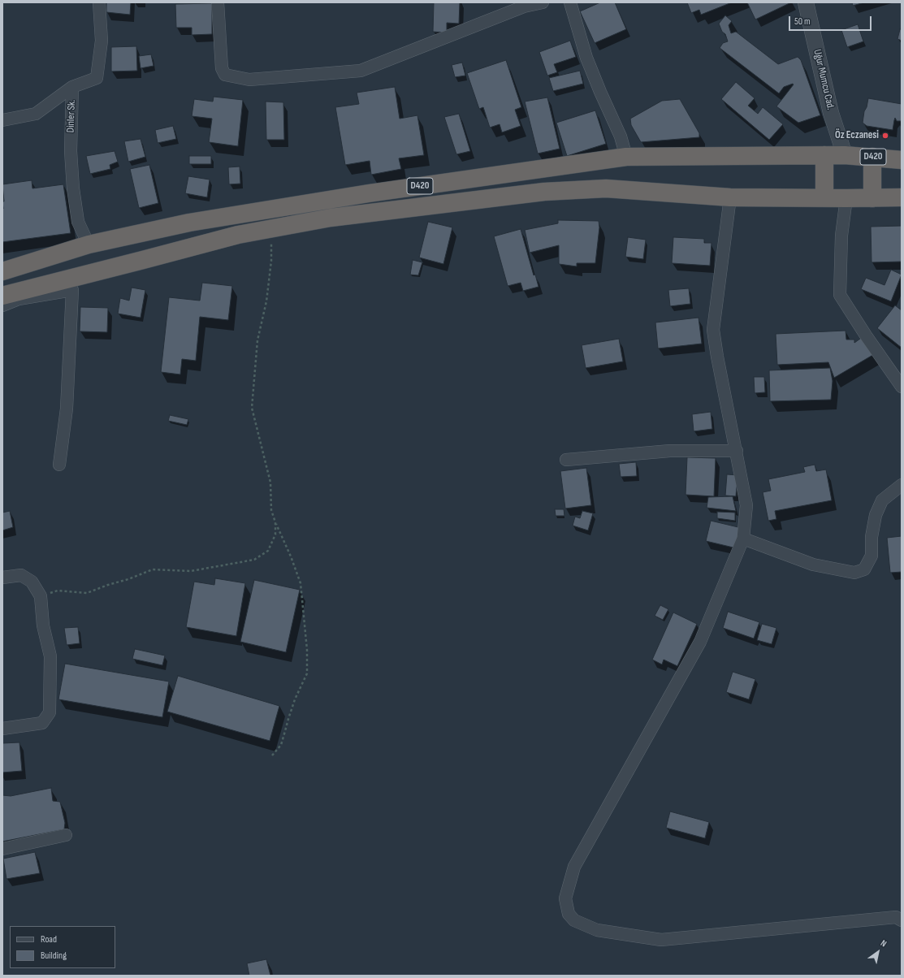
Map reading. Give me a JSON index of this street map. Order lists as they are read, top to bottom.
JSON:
{
  "streets": {
    "highway": ["D420"],
    "street": ["Uğur Mumcu Cad.", "Dinler Sk."]
  },
  "crossings": [
    ["Uğur Mumcu Cad.", "D420"],
    ["Dinler Sk.", "D420"]
  ],
  "places": ["Öz Eczanesi"],
  "legend": ["Road", "Building"],
  "scale_bar": "50 m",
  "north": "top right"
}
